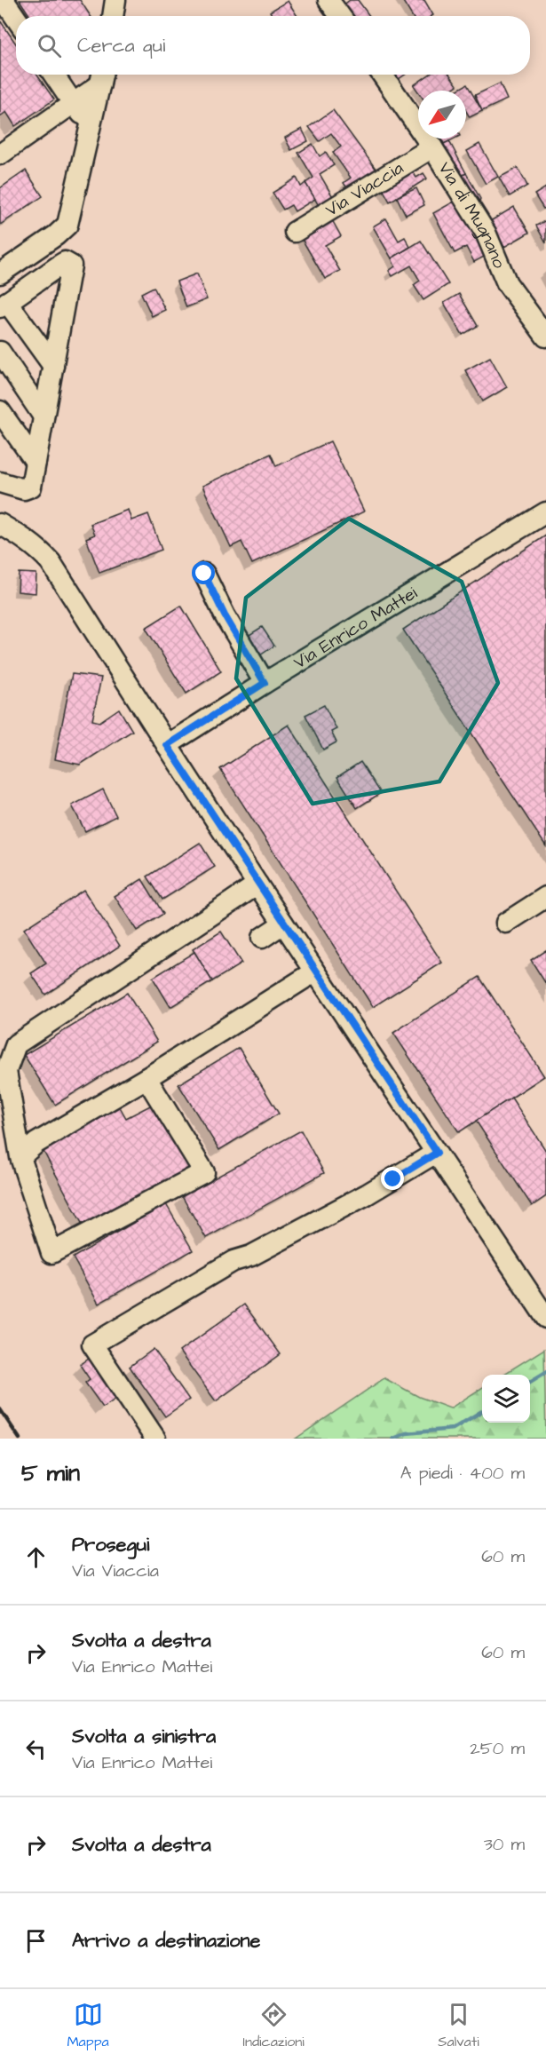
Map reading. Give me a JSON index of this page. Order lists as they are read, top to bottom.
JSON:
{
  "streets": {
    "street": ["Via Viaccia", "Via di Mugnano", "Via Enrico Mattei"]
  },
  "crossings": [
    ["Via Viaccia", "Via di Mugnano"]
  ],
  "north": "bottom left",
  "page": {
    "search": "Cerca qui",
    "heading": ["5 min", "A piedi · 400 m"],
    "list": [
      ["Prosegui", "Via Viaccia", "60 m"],
      ["Svolta a destra", "Via Enrico Mattei", "60 m"],
      ["Svolta a sinistra", "Via Enrico Mattei", "250 m"],
      ["Svolta a destra", "30 m"],
      "Arrivo a destinazione"
    ],
    "nav": ["Mappa", "Indicazioni", "Salvati"]
  }
}
